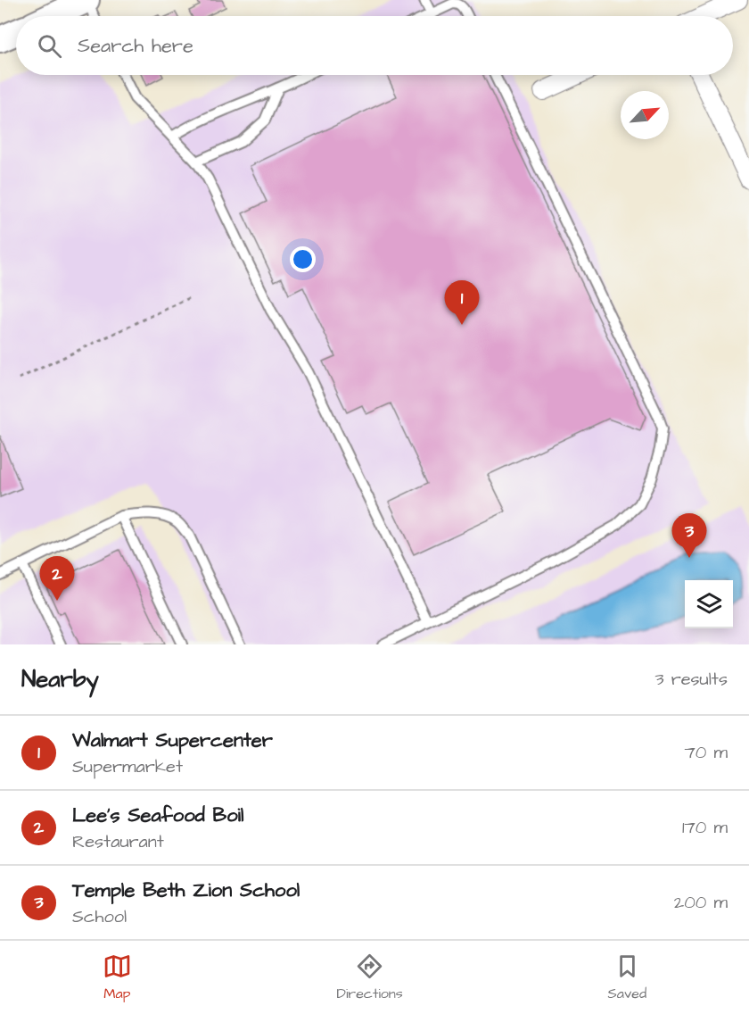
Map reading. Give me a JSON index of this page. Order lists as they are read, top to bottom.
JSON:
{
  "north": "top right",
  "page": {
    "search": "Search here",
    "pins": ["1", "3", "2"],
    "heading": ["Nearby", "3 results"],
    "list": [
      {
        "mark": "1",
        "name": "Walmart Supercenter",
        "note": "Supermarket",
        "value": "70 m"
      },
      {
        "mark": "2",
        "name": "Lee's Seafood Boil",
        "note": "Restaurant",
        "value": "170 m"
      },
      {
        "mark": "3",
        "name": "Temple Beth Zion School",
        "note": "School",
        "value": "200 m"
      }
    ],
    "nav": ["Map", "Directions", "Saved"]
  }
}
